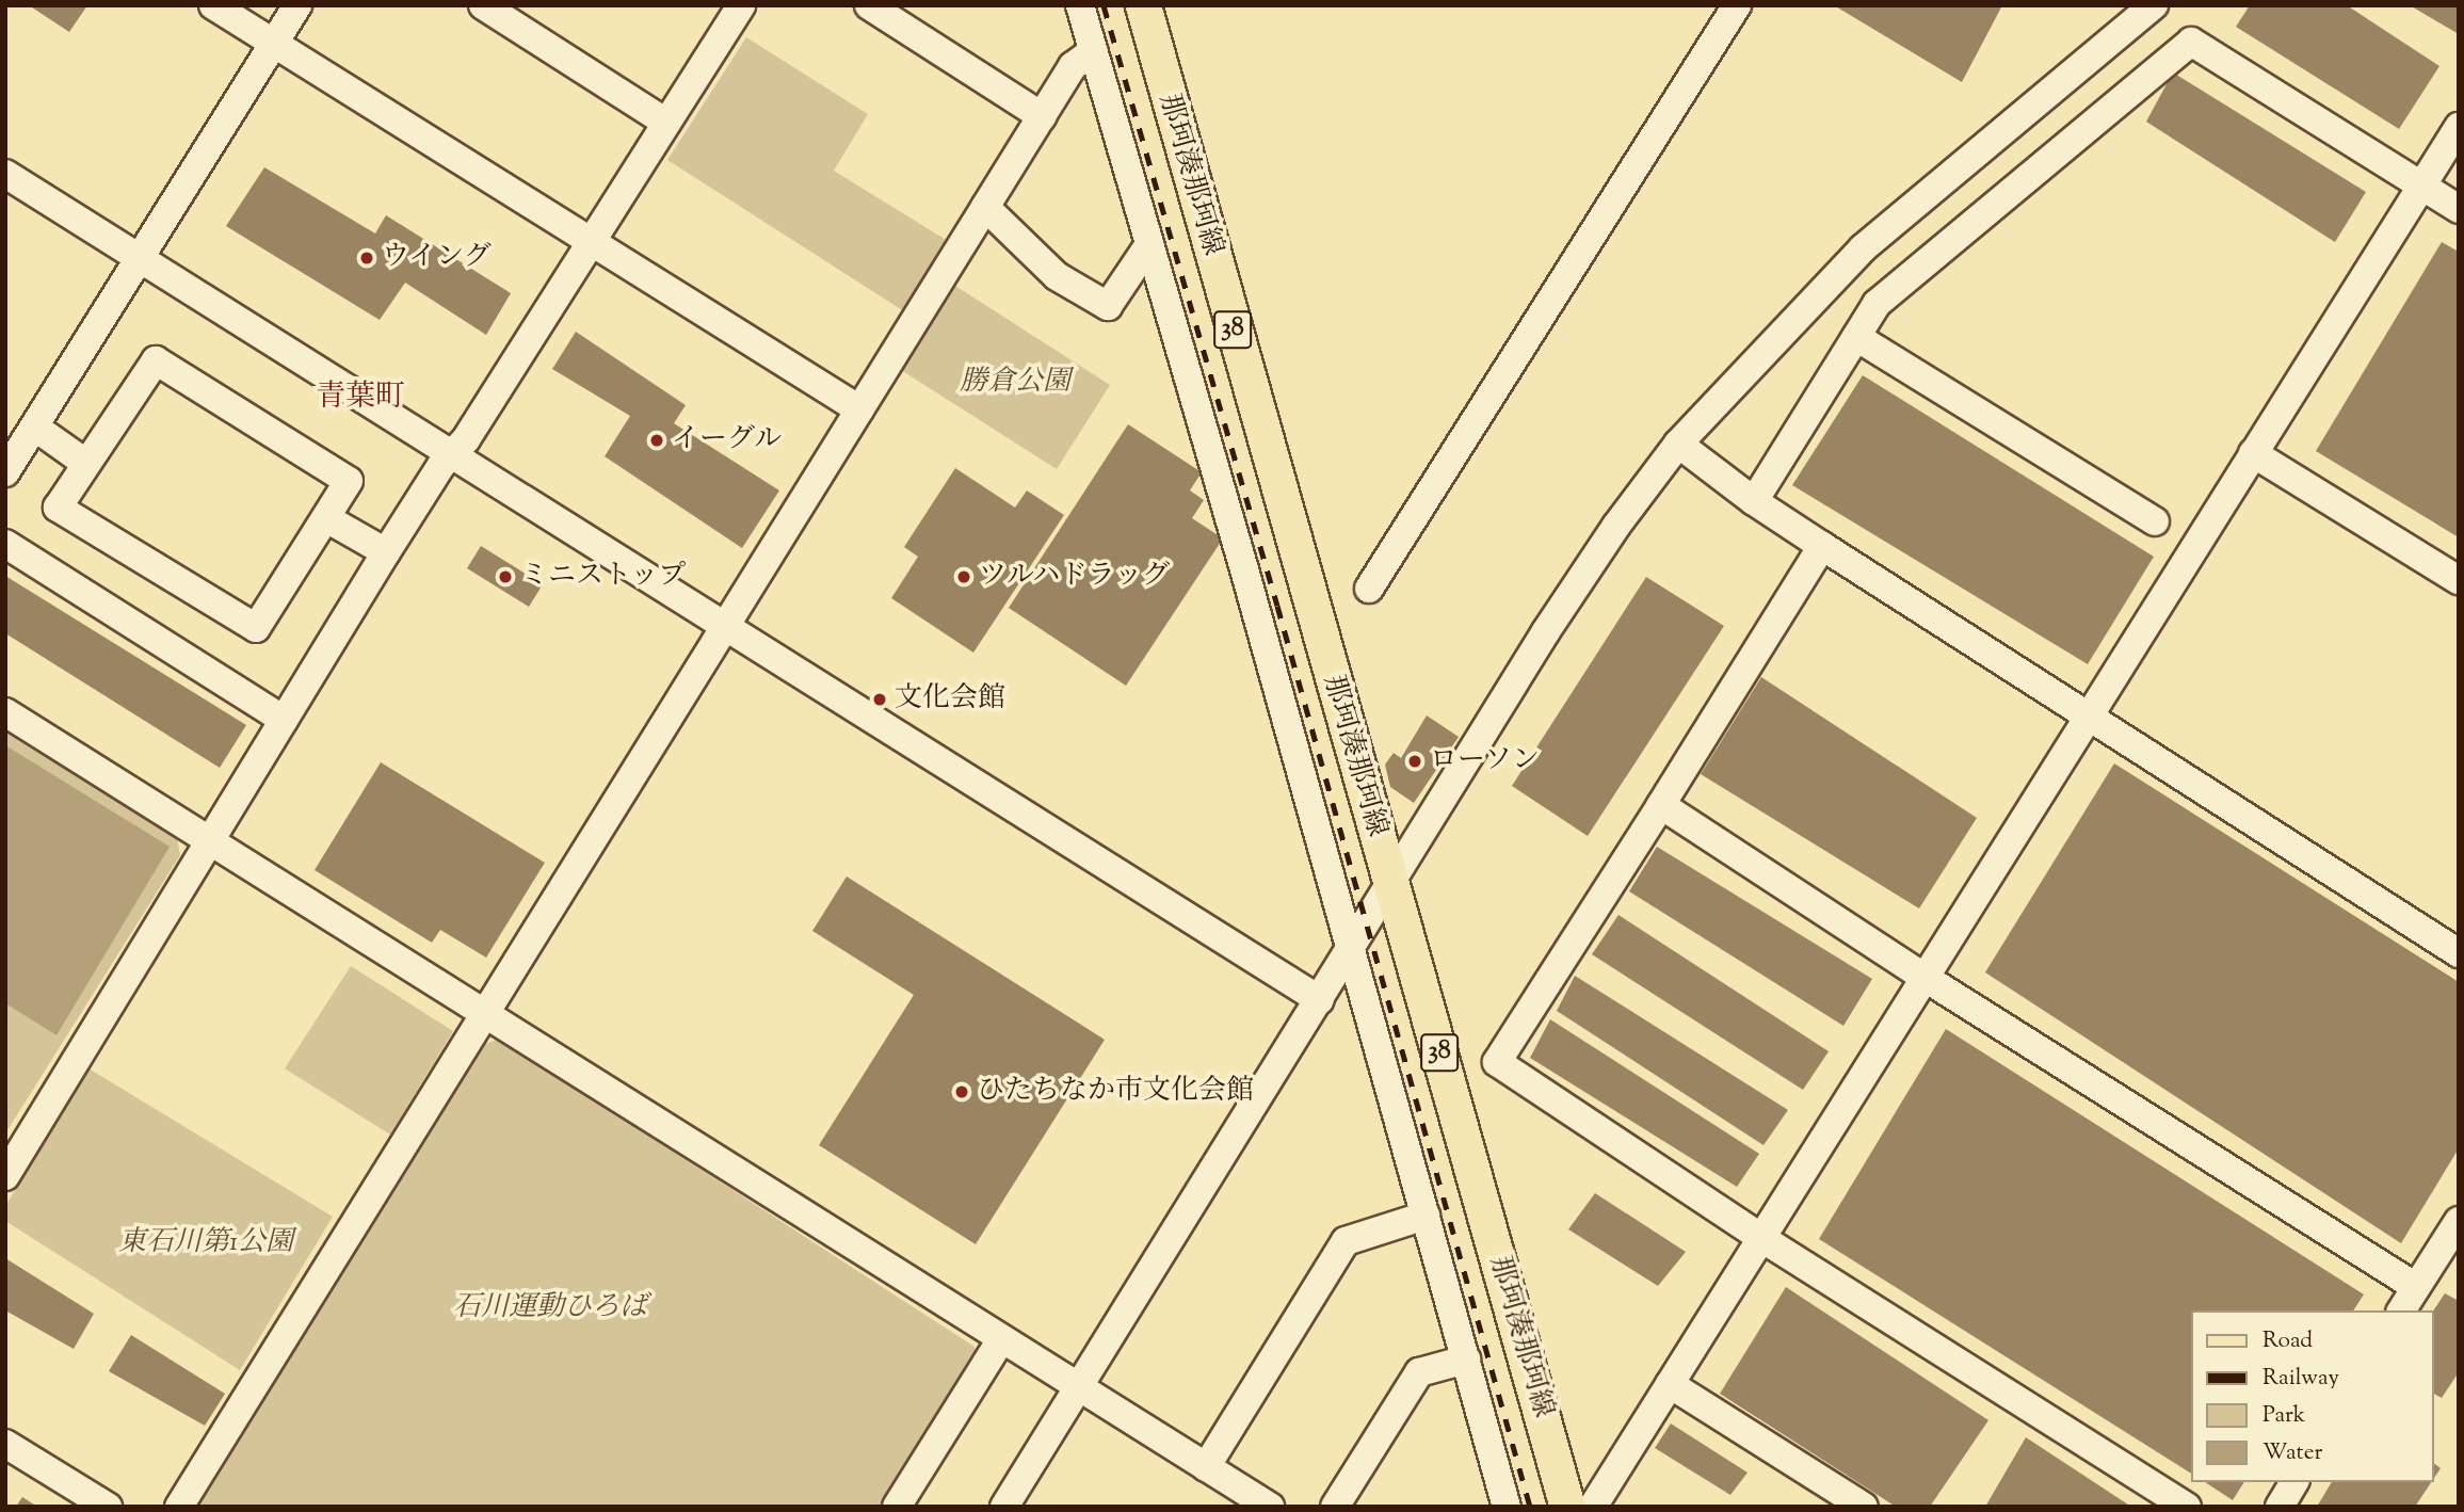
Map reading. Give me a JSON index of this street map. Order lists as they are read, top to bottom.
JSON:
{
  "streets": {
    "main road": ["那珂湊那珂線", "38"]
  },
  "districts": ["青葉町"],
  "parks": ["勝倉公園", "東石川第1公園", "石川運動ひろば"],
  "places": [
    "ウイング",
    "イーグル",
    "ミニストップ",
    "ツルハドラッグ",
    "文化会館",
    "ローソン",
    "ひたちなか市文化会館"
  ],
  "legend": [
    "Road",
    "Railway",
    "Park",
    "Water"
  ]
}
